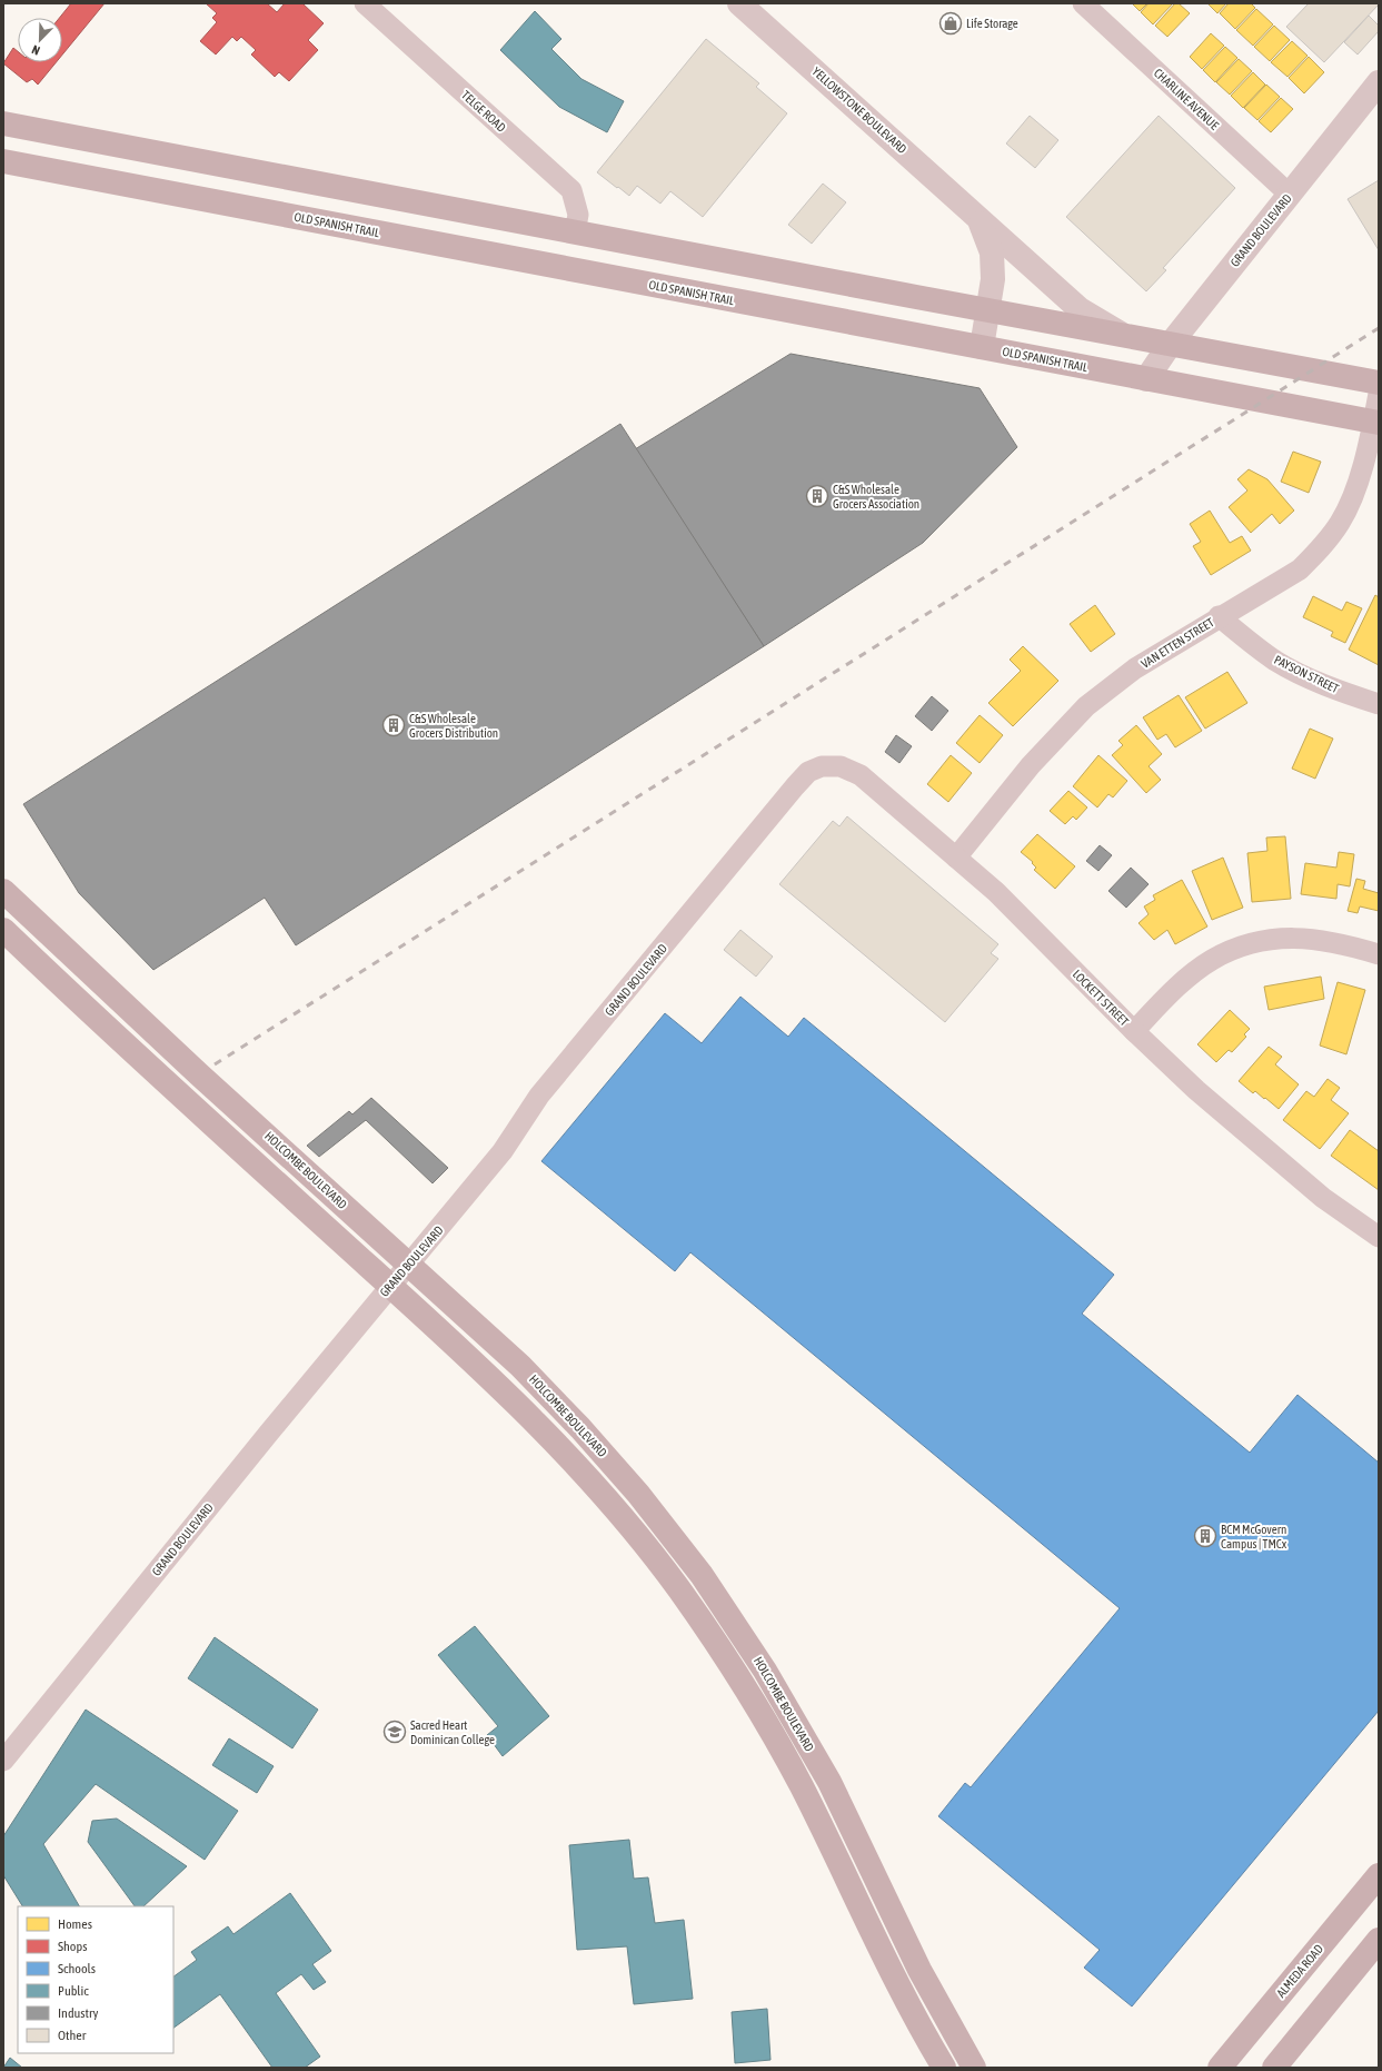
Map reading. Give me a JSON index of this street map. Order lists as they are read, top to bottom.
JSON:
{
  "streets": {
    "main road": ["OLD SPANISH TRAIL", "HOLCOMBE BOULEVARD", "ALMEDA ROAD"],
    "street": [
      "CHARLINE AVENUE",
      "YELLOWSTONE BOULEVARD",
      "TELGE ROAD",
      "GRAND BOULEVARD",
      "VAN ETTEN STREET",
      "PAYSON STREET",
      "LOCKETT STREET"
    ]
  },
  "crossings": [
    ["CHARLINE AVENUE", "GRAND BOULEVARD"],
    ["YELLOWSTONE BOULEVARD", "OLD SPANISH TRAIL"],
    ["OLD SPANISH TRAIL", "GRAND BOULEVARD"],
    ["OLD SPANISH TRAIL", "VAN ETTEN STREET"],
    ["GRAND BOULEVARD", "LOCKETT STREET"],
    ["GRAND BOULEVARD", "HOLCOMBE BOULEVARD"],
    ["VAN ETTEN STREET", "PAYSON STREET"],
    ["VAN ETTEN STREET", "LOCKETT STREET"]
  ],
  "places": {
    "shop": ["Life Storage"],
    "building": ["C&S Wholesale Grocers Association", "C&S Wholesale Grocers Distribution", "BCM McGovern Campus | TMCx"],
    "school or university": ["Sacred Heart Dominican College"]
  },
  "legend": [
    "Homes",
    "Shops",
    "Schools",
    "Public",
    "Industry",
    "Other"
  ],
  "north": "bottom left"
}
